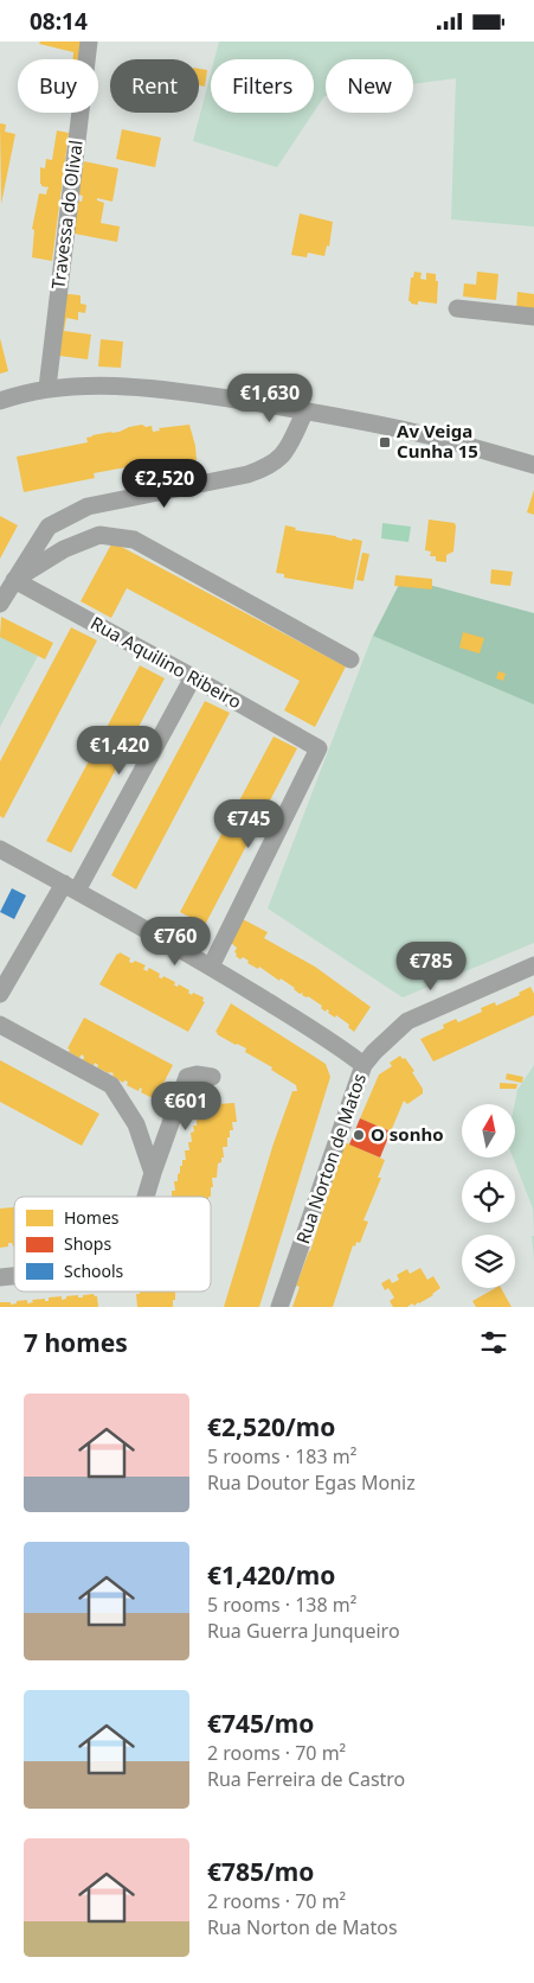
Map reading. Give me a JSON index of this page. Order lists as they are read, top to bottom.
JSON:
{
  "streets": {
    "street": ["Travessa do Olival", "Rua Aquilino Ribeiro", "Rua Norton de Matos"]
  },
  "places": {
    "transit": ["Av Veiga Cunha 15"],
    "other": ["O sonho"]
  },
  "legend": ["Homes", "Shops", "Schools"],
  "north": "top",
  "page": {
    "status": "08:14",
    "chip": [
      "Buy",
      "Rent",
      "Filters",
      "New"
    ],
    "price": [
      "€1,630",
      "€2,520",
      "€1,420",
      "€745",
      "€760",
      "€785",
      "€601"
    ],
    "heading": "7 homes",
    "list": [
      {
        "name": "€2,520/mo",
        "note": "5 rooms · 183 m² · Rua Doutor Egas Moniz"
      },
      {
        "name": "€1,420/mo",
        "note": "5 rooms · 138 m² · Rua Guerra Junqueiro"
      },
      {
        "name": "€745/mo",
        "note": "2 rooms · 70 m² · Rua Ferreira de Castro"
      },
      {
        "name": "€785/mo",
        "note": "2 rooms · 70 m² · Rua Norton de Matos"
      }
    ]
  }
}
